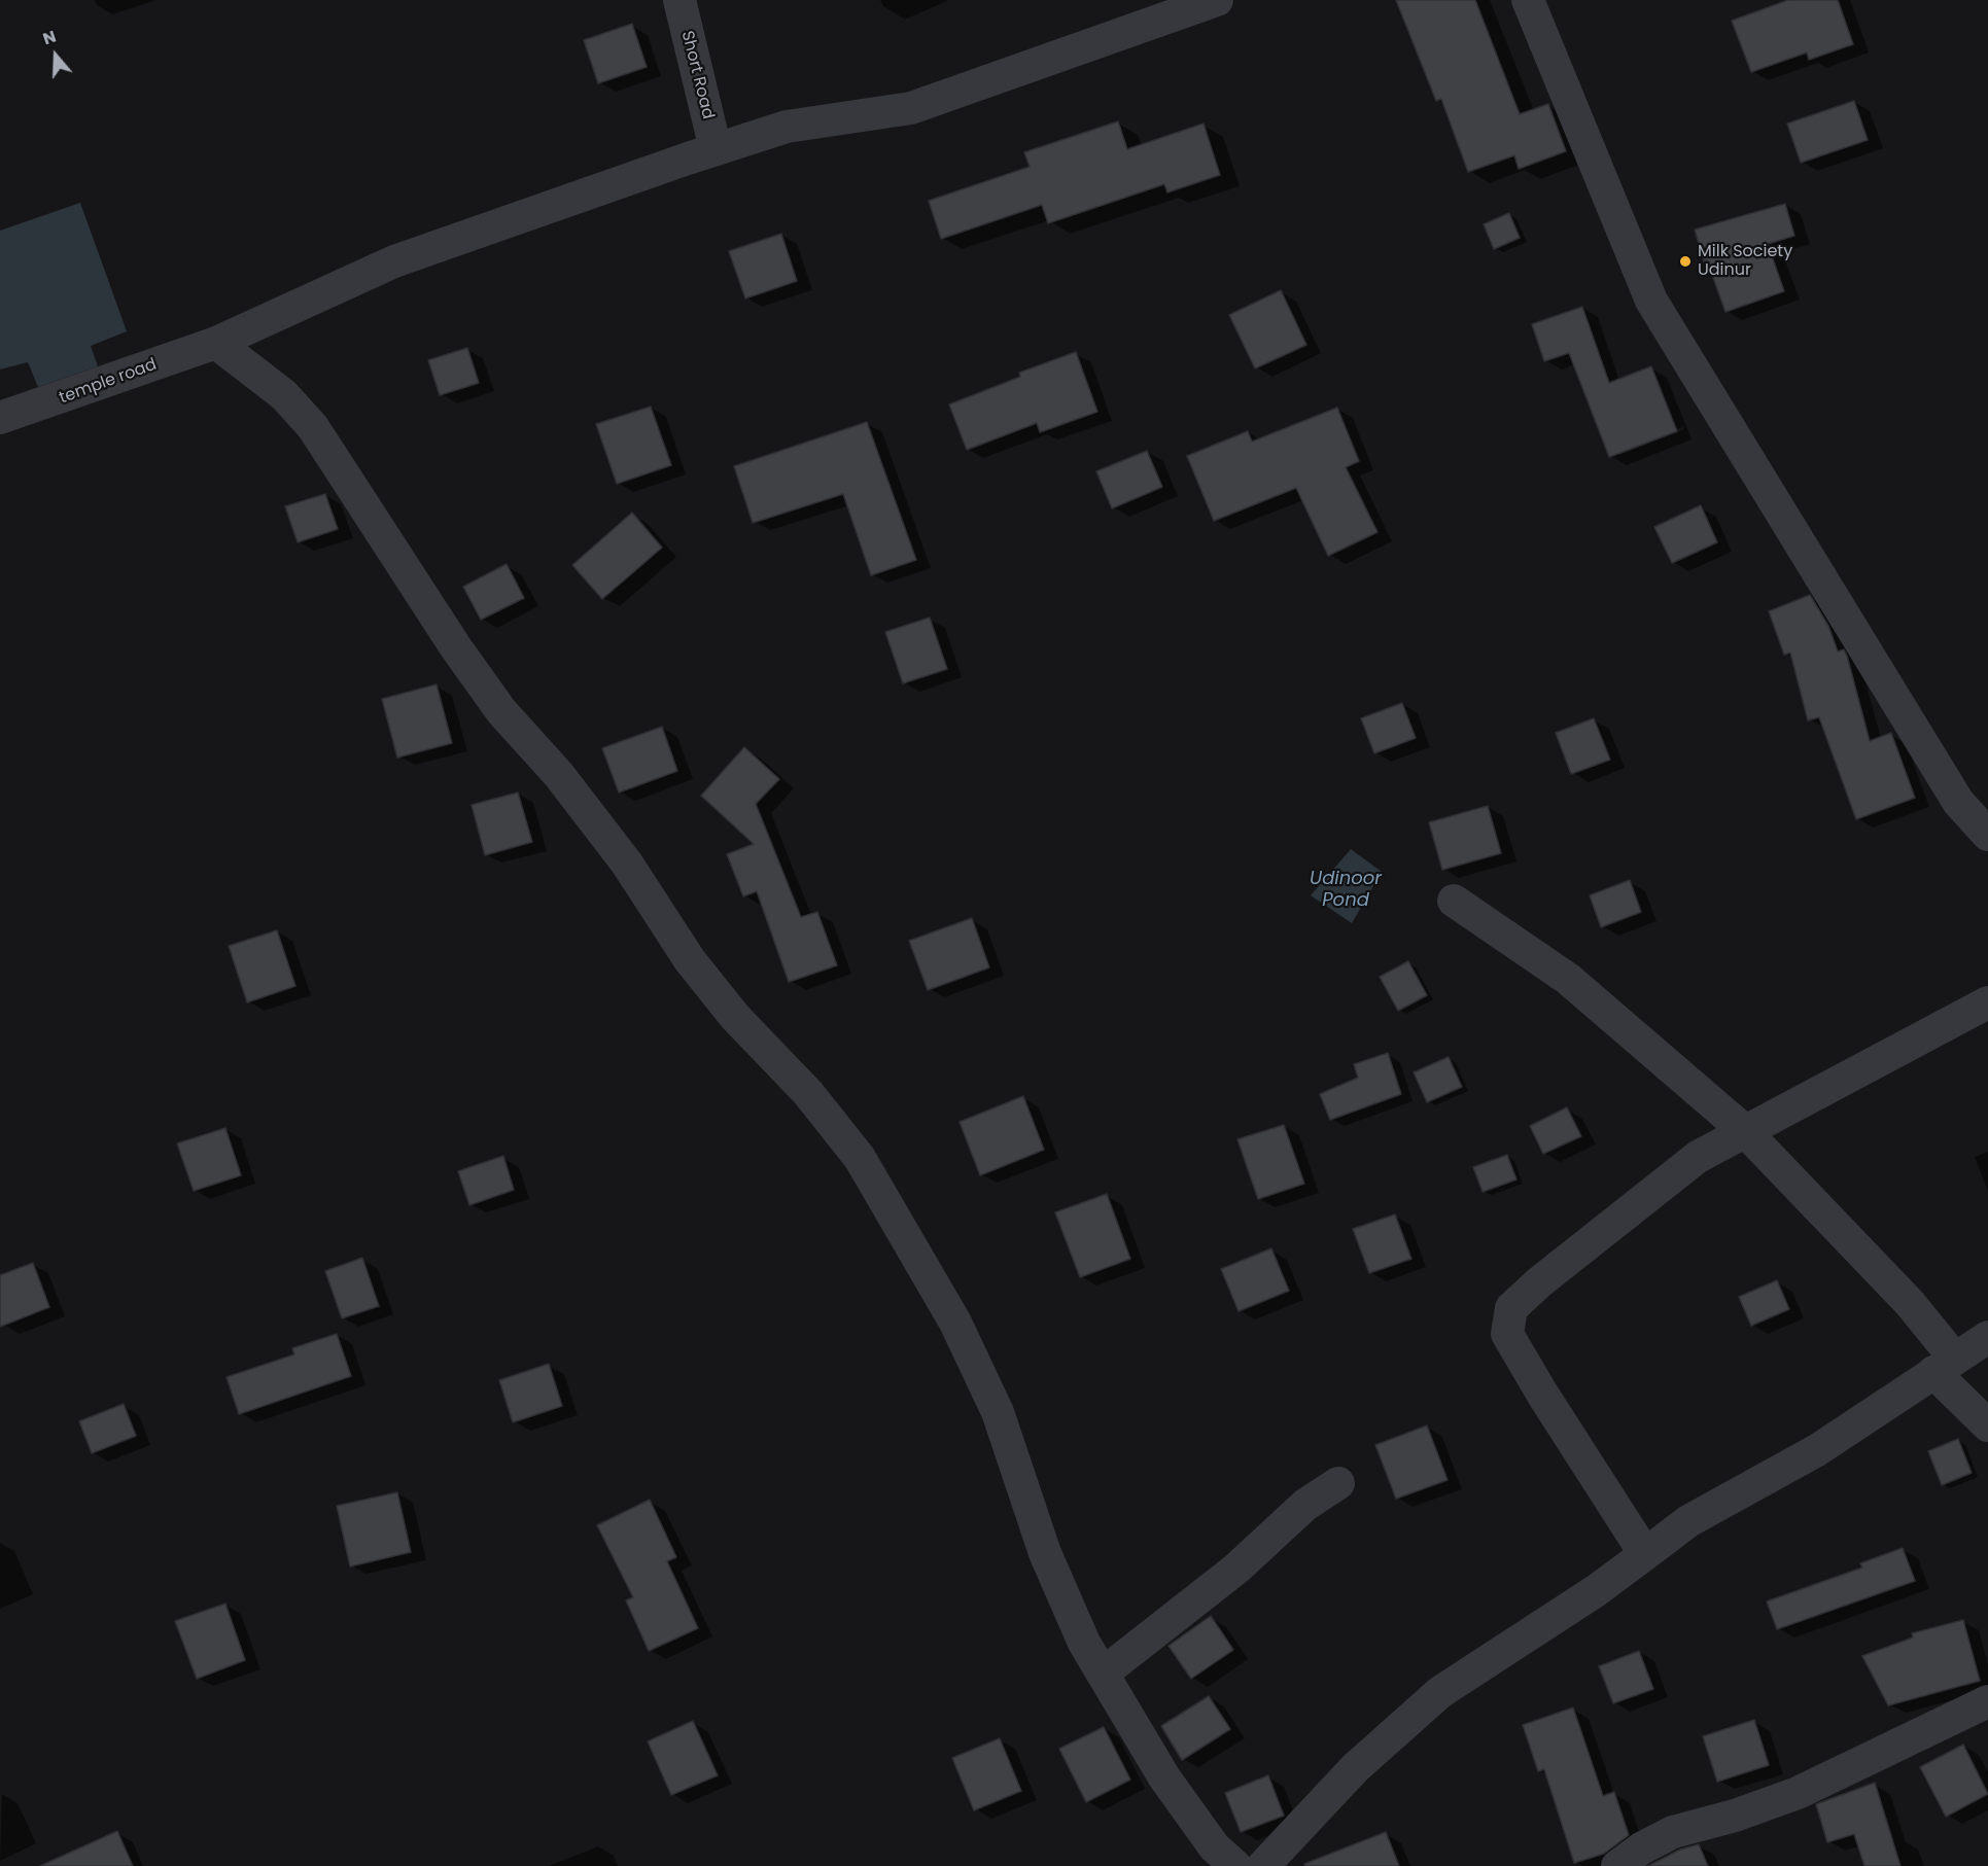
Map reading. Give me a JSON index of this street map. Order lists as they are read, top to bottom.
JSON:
{
  "streets": {
    "street": ["Short Road", "temple road"]
  },
  "crossings": [
    ["Short Road", "temple road"]
  ],
  "water": ["Udinoor Pond"],
  "places": ["Milk Society Udinur"],
  "north": "top"
}
